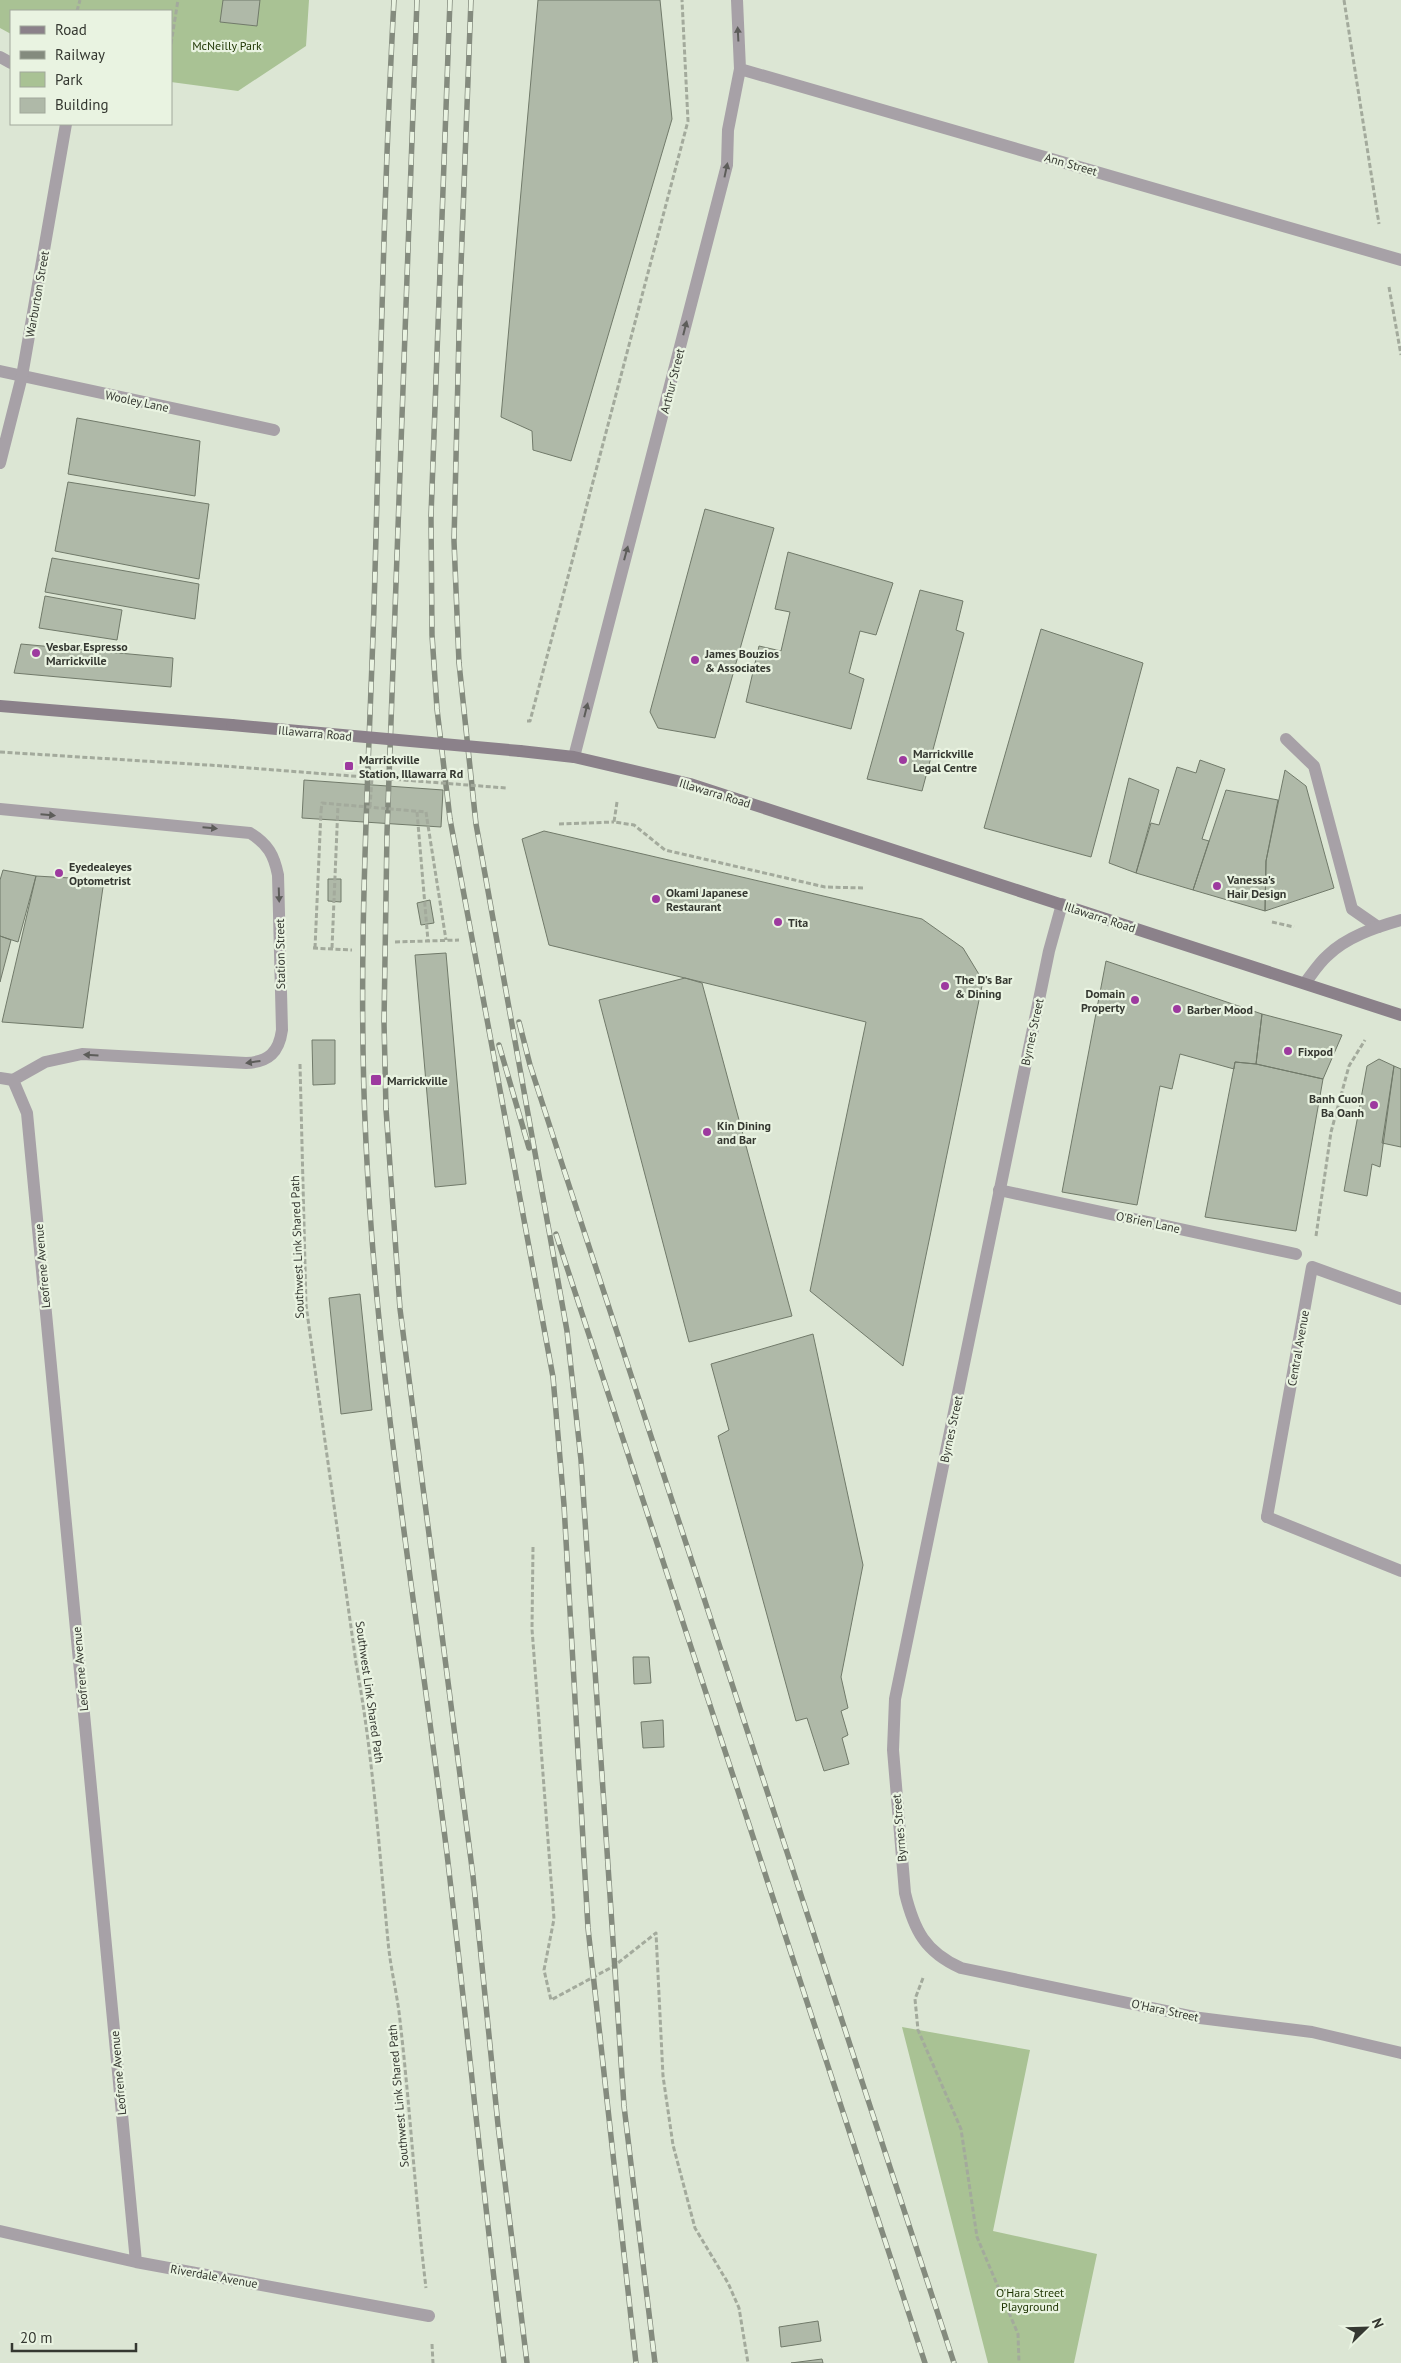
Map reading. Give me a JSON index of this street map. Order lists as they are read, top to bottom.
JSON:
{
  "streets": {
    "main road": ["Illawarra Road"],
    "street": [
      "Ann Street",
      "Warburton Street",
      "Arthur Street",
      "Wooley Lane",
      "Station Street",
      "Byrnes Street",
      "O'Brien Lane",
      "Leofrene Avenue",
      "Central Avenue",
      "O'Hara Street",
      "Riverdale Avenue"
    ],
    "path": ["Southwest Link Shared Path"]
  },
  "crossings": [
    ["Ann Street", "Arthur Street"],
    ["Warburton Street", "Wooley Lane"],
    ["Arthur Street", "Illawarra Road"],
    ["Illawarra Road", "Byrnes Street"],
    ["Station Street", "Southwest Link Shared Path"],
    ["Station Street", "Leofrene Avenue"],
    ["Byrnes Street", "O'Brien Lane"],
    ["Byrnes Street", "O'Hara Street"],
    ["Southwest Link Shared Path", "Riverdale Avenue"],
    ["Leofrene Avenue", "Riverdale Avenue"]
  ],
  "one_way": ["Arthur Street"],
  "parks": ["McNeilly Park", "O'Hara Street Playground"],
  "places": {
    "other": [
      "Vesbar Espresso Marrickville",
      "James Bouzios & Associates",
      "Marrickville Legal Centre",
      "Eyedealeyes Optometrist",
      "Vanessa's Hair Design",
      "Okami Japanese Restaurant",
      "Tita",
      "The D's Bar & Dining",
      "Domain Property",
      "Barber Mood",
      "Fixpod",
      "Banh Cuon Ba Oanh",
      "Kin Dining and Bar"
    ],
    "transit": ["Marrickville Station, Illawarra Rd", "Marrickville"]
  },
  "legend": [
    "Road",
    "Railway",
    "Park",
    "Building"
  ],
  "scale_bar": "20 m",
  "north": "top right"
}
